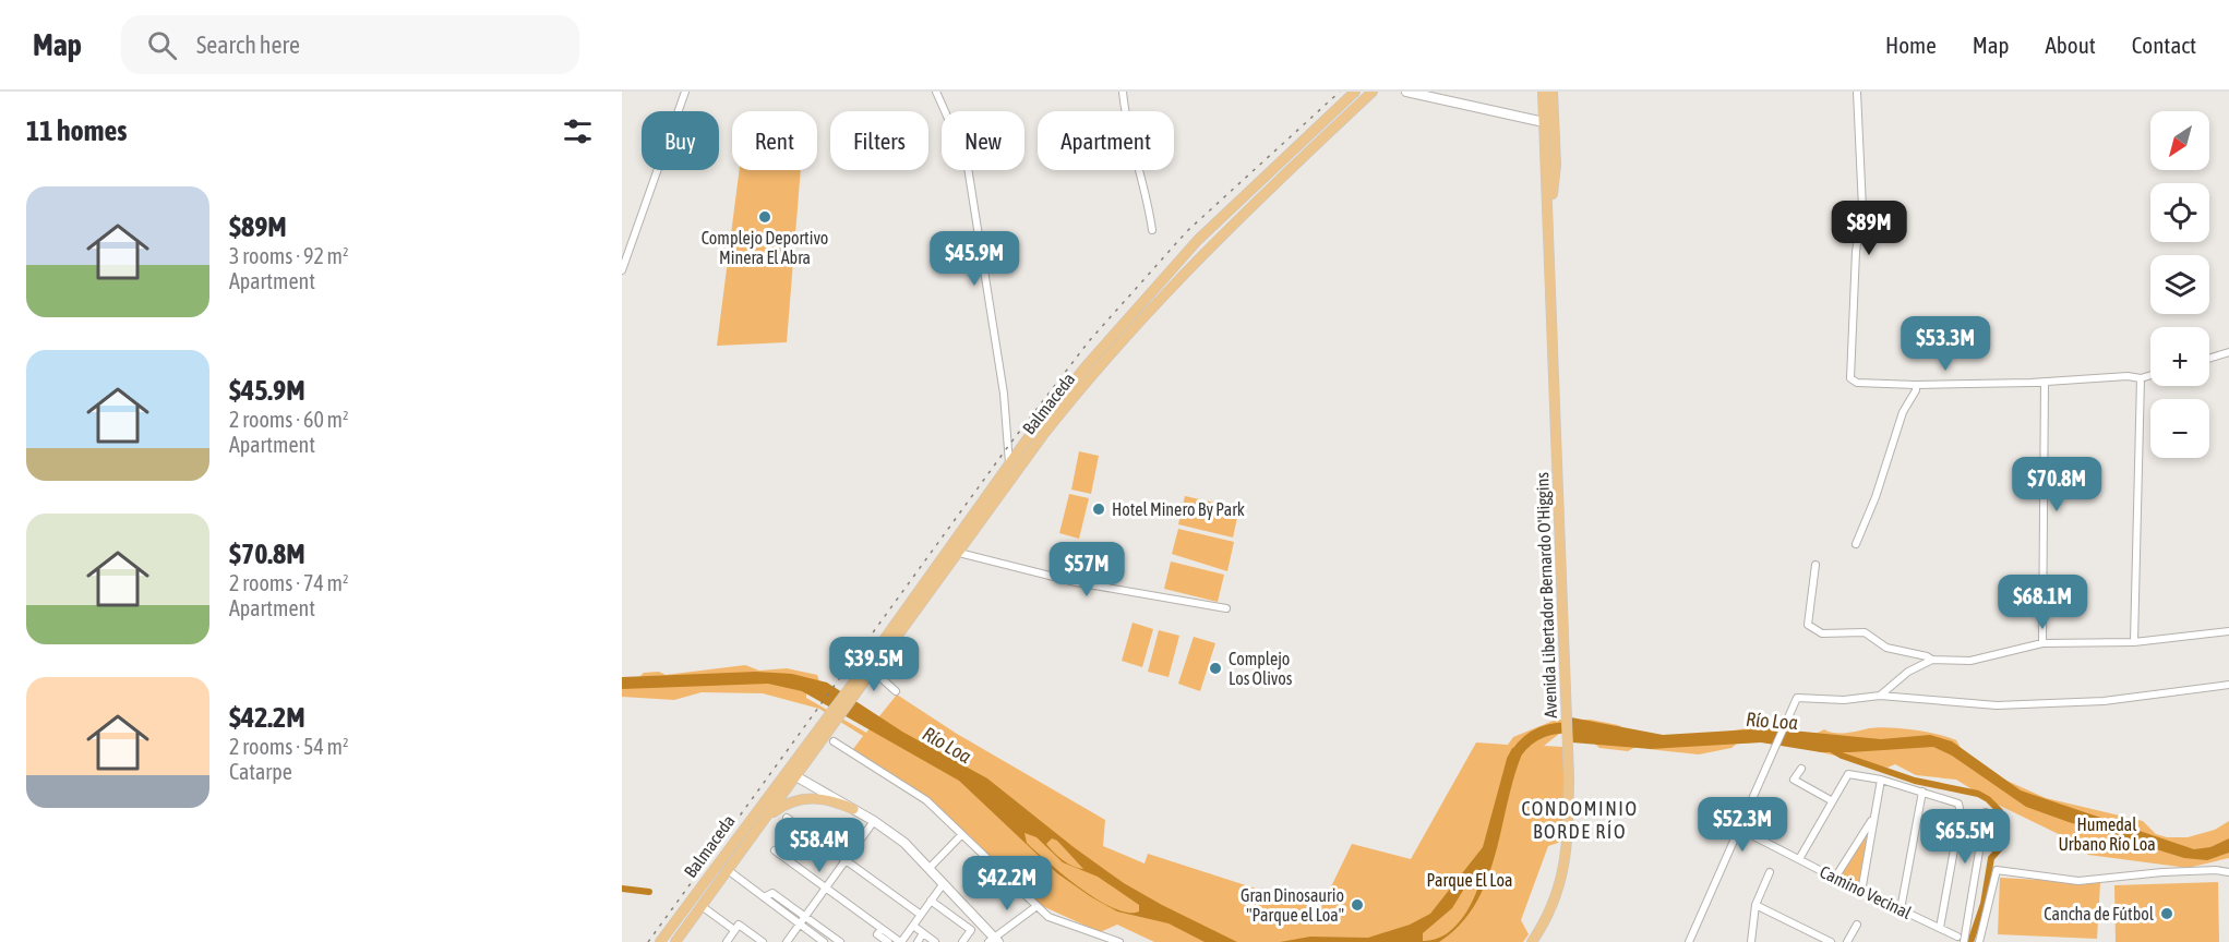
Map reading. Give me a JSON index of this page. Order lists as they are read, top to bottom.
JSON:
{
  "streets": {
    "main road": ["Balmaceda", "Avenida Libertador Bernardo O'Higgins"],
    "street": ["Camino Vecinal"]
  },
  "districts": ["CONDOMINIO BORDE RÍO"],
  "water": ["Río Loa"],
  "parks": ["Humedal Urbano Río Loa", "Parque El Loa"],
  "places": [
    "Complejo Deportivo Minera El Abra",
    "Hotel Minero By Park",
    "Complejo Los Olivos",
    "Gran Dinosaurio \"Parque el Loa\"",
    "Cancha de Fútbol"
  ],
  "north": "bottom left",
  "page": {
    "header": "Map",
    "search": "Search here",
    "nav": [
      "Home",
      "Map",
      "About",
      "Contact"
    ],
    "heading": "11 homes",
    "map_buttons": ["+", "−"],
    "chip": [
      "Buy",
      "Rent",
      "Filters",
      "New",
      "Apartment"
    ],
    "list": [
      {
        "name": "$89M",
        "note": "3 rooms · 92 m² · Apartment"
      },
      {
        "name": "$45.9M",
        "note": "2 rooms · 60 m² · Apartment"
      },
      {
        "name": "$70.8M",
        "note": "2 rooms · 74 m² · Apartment"
      },
      {
        "name": "$42.2M",
        "note": "2 rooms · 54 m² · Catarpe"
      }
    ],
    "price": [
      "$89M",
      "$45.9M",
      "$53.3M",
      "$70.8M",
      "$57M",
      "$68.1M",
      "$39.5M",
      "$52.3M",
      "$65.5M",
      "$58.4M",
      "$42.2M"
    ]
  }
}
